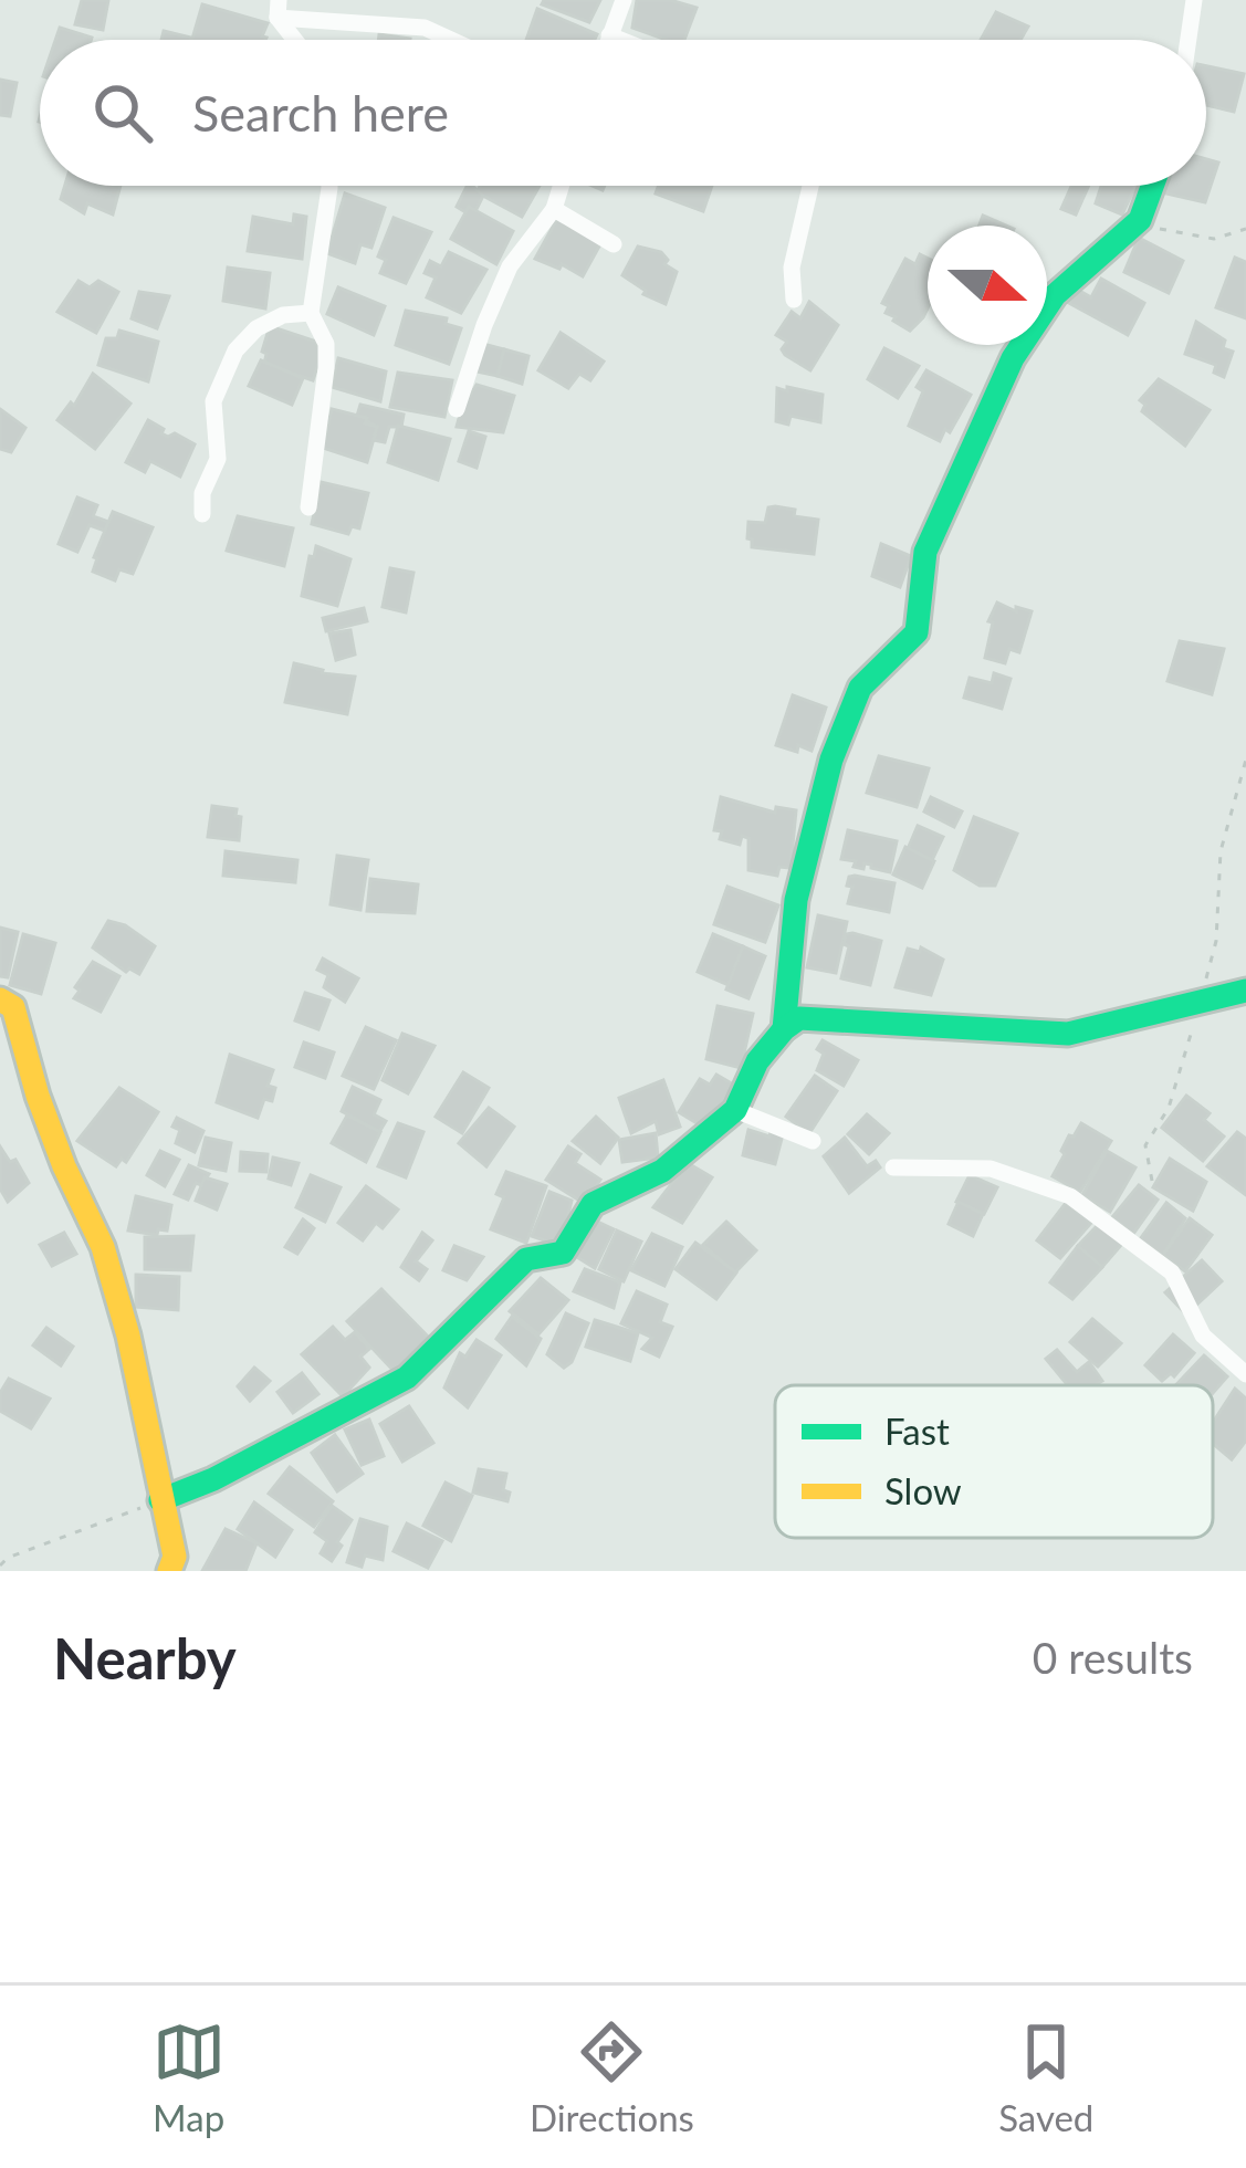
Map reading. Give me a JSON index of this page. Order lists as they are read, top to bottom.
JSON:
{
  "legend": ["Fast", "Slow"],
  "north": "right",
  "page": {
    "search": "Search here",
    "heading": ["Nearby", "0 results"],
    "nav": ["Map", "Directions", "Saved"]
  }
}
